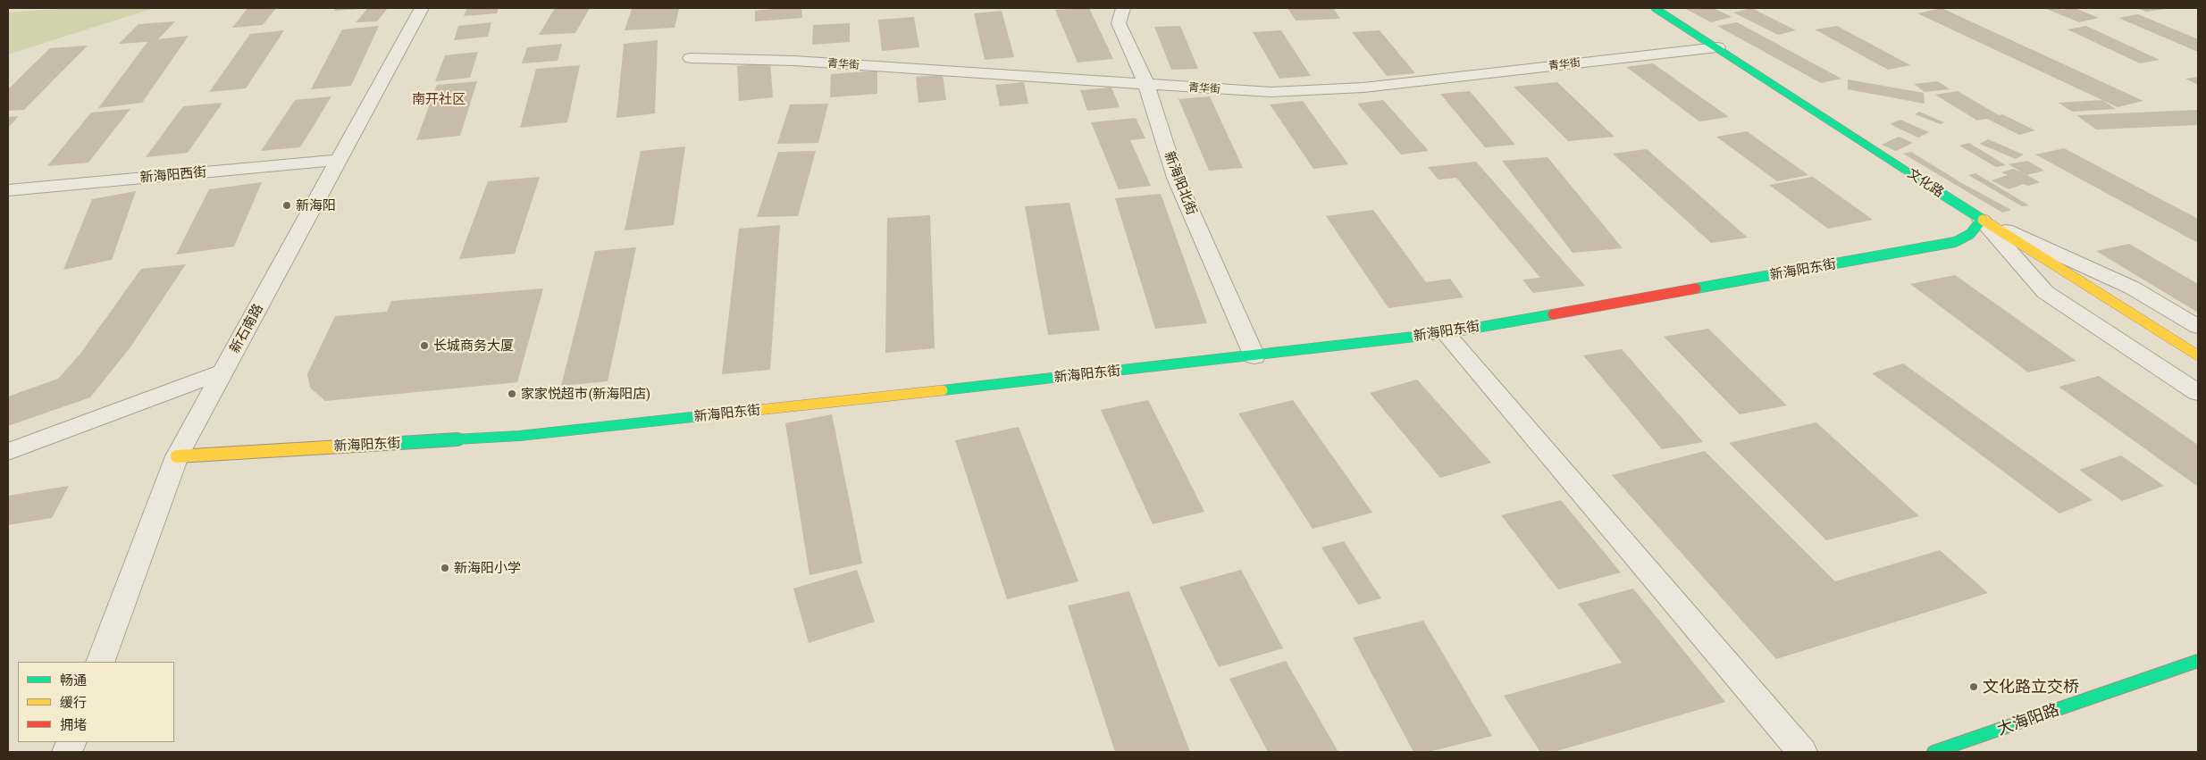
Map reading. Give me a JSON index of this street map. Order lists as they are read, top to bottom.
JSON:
{
  "streets": {
    "main road": ["文化路", "新海阳东街", "大海阳路"],
    "street": [
      "青华街",
      "新海阳西街",
      "新海阳北街",
      "新石南路"
    ]
  },
  "crossings": [
    ["青华街", "新海阳北街"],
    ["青华街", "文化路"],
    ["新海阳西街", "新石南路"],
    ["新海阳北街", "新海阳东街"],
    ["文化路", "新海阳东街"],
    ["新海阳东街", "新石南路"]
  ],
  "districts": ["南开社区"],
  "places": [
    "新海阳",
    "长城商务大厦",
    "家家悦超市(新海阳店)",
    "新海阳小学",
    "文化路立交桥"
  ],
  "legend": ["畅通", "缓行", "拥堵"]
}
